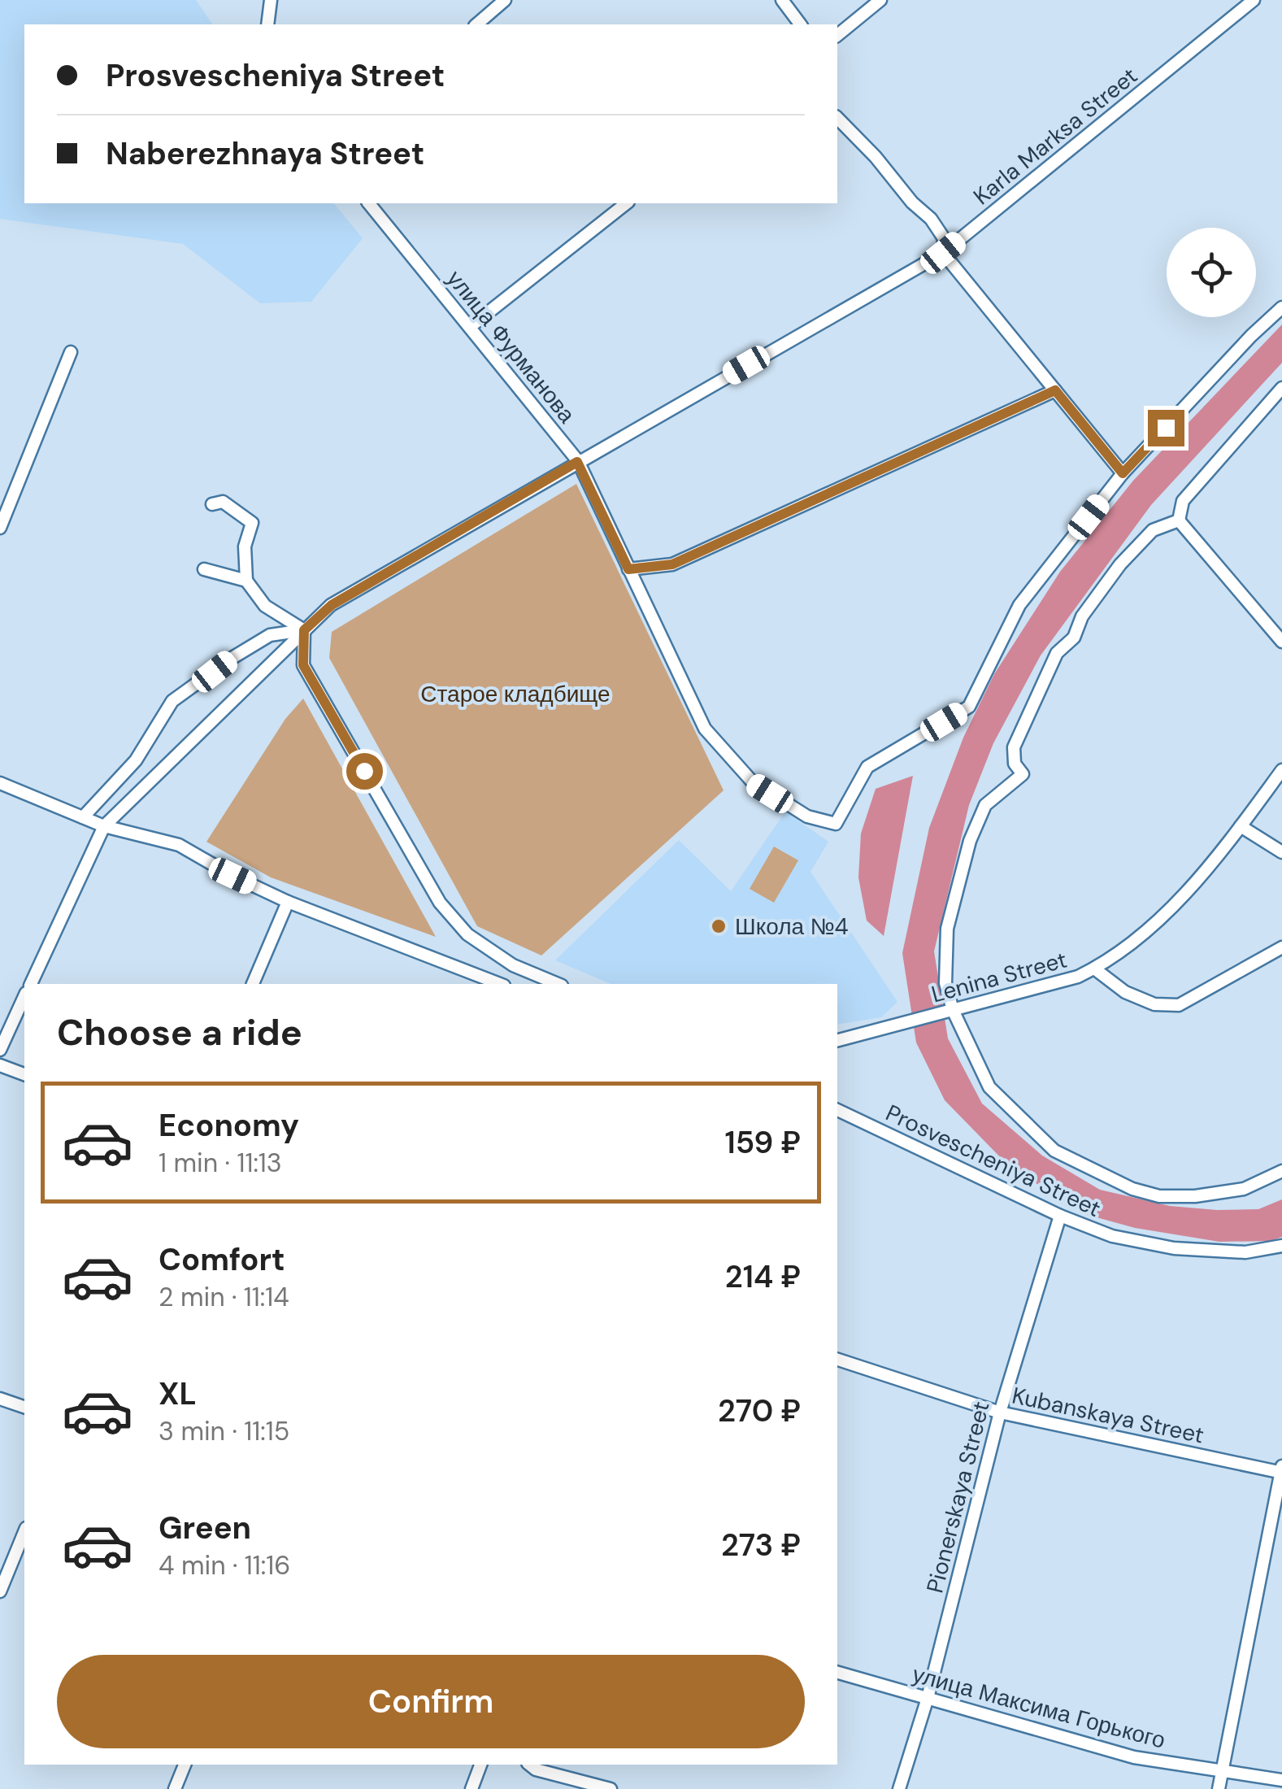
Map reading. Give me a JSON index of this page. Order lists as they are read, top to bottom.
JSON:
{
  "streets": {
    "street": [
      "Karla Marksa Street",
      "улица Фурманова",
      "Lenina Street",
      "Prosvescheniya Street",
      "Kubanskaya Street",
      "Pionerskaya Street",
      "улица Максима Горького"
    ]
  },
  "crossings": [
    ["Karla Marksa Street", "улица Фурманова"],
    ["Prosvescheniya Street", "Pionerskaya Street"],
    ["Kubanskaya Street", "Pionerskaya Street"],
    ["Pionerskaya Street", "улица Максима Горького"]
  ],
  "parks": ["Старое кладбище"],
  "places": ["Школа №4"],
  "page": {
    "banner": ["Prosvescheniya Street", "Naberezhnaya Street"],
    "heading": "Choose a ride",
    "list": [
      {
        "name": "Economy",
        "note": "1 min · 11:13",
        "value": "159 ₽"
      },
      {
        "name": "Comfort",
        "note": "2 min · 11:14",
        "value": "214 ₽"
      },
      {
        "name": "XL",
        "note": "3 min · 11:15",
        "value": "270 ₽"
      },
      {
        "name": "Green",
        "note": "4 min · 11:16",
        "value": "273 ₽"
      }
    ],
    "buttons": "Confirm"
  }
}
